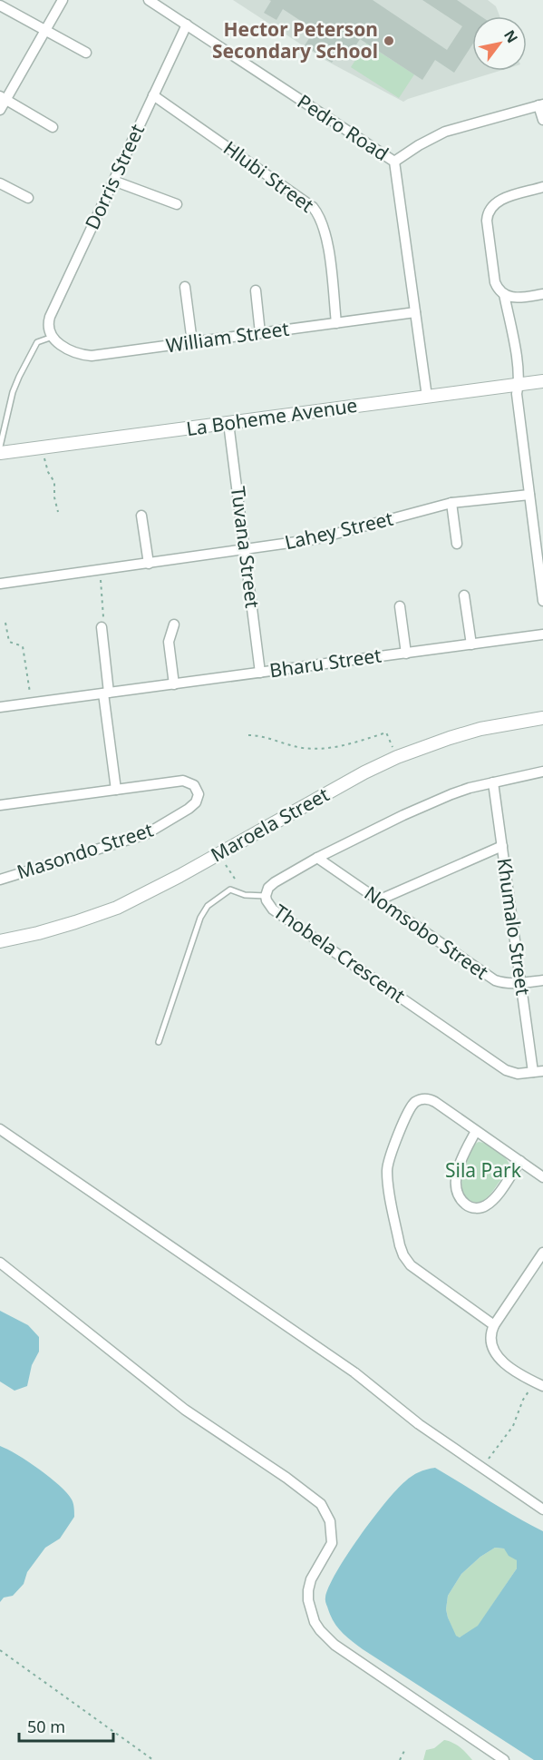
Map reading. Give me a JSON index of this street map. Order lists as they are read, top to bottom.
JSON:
{
  "streets": {
    "street": [
      "Pedro Road",
      "Dorris Street",
      "Hlubi Street",
      "William Street",
      "La Boheme Avenue",
      "Lahey Street",
      "Tuvana Street",
      "Bharu Street",
      "Maroela Street",
      "Masondo Street",
      "Khumalo Street",
      "Nomsobo Street",
      "Thobela Crescent"
    ]
  },
  "crossings": [
    ["Pedro Road", "Dorris Street"],
    ["Pedro Road", "William Street"],
    ["Pedro Road", "La Boheme Avenue"],
    ["Dorris Street", "Hlubi Street"],
    ["Dorris Street", "William Street"],
    ["Hlubi Street", "William Street"],
    ["La Boheme Avenue", "Tuvana Street"],
    ["Lahey Street", "Tuvana Street"],
    ["Tuvana Street", "Bharu Street"],
    ["Khumalo Street", "Nomsobo Street"],
    ["Khumalo Street", "Thobela Crescent"],
    ["Nomsobo Street", "Thobela Crescent"]
  ],
  "parks": ["Sila Park"],
  "places": ["Hector Peterson Secondary School"],
  "scale_bar": "50 m",
  "north": "top right"
}
